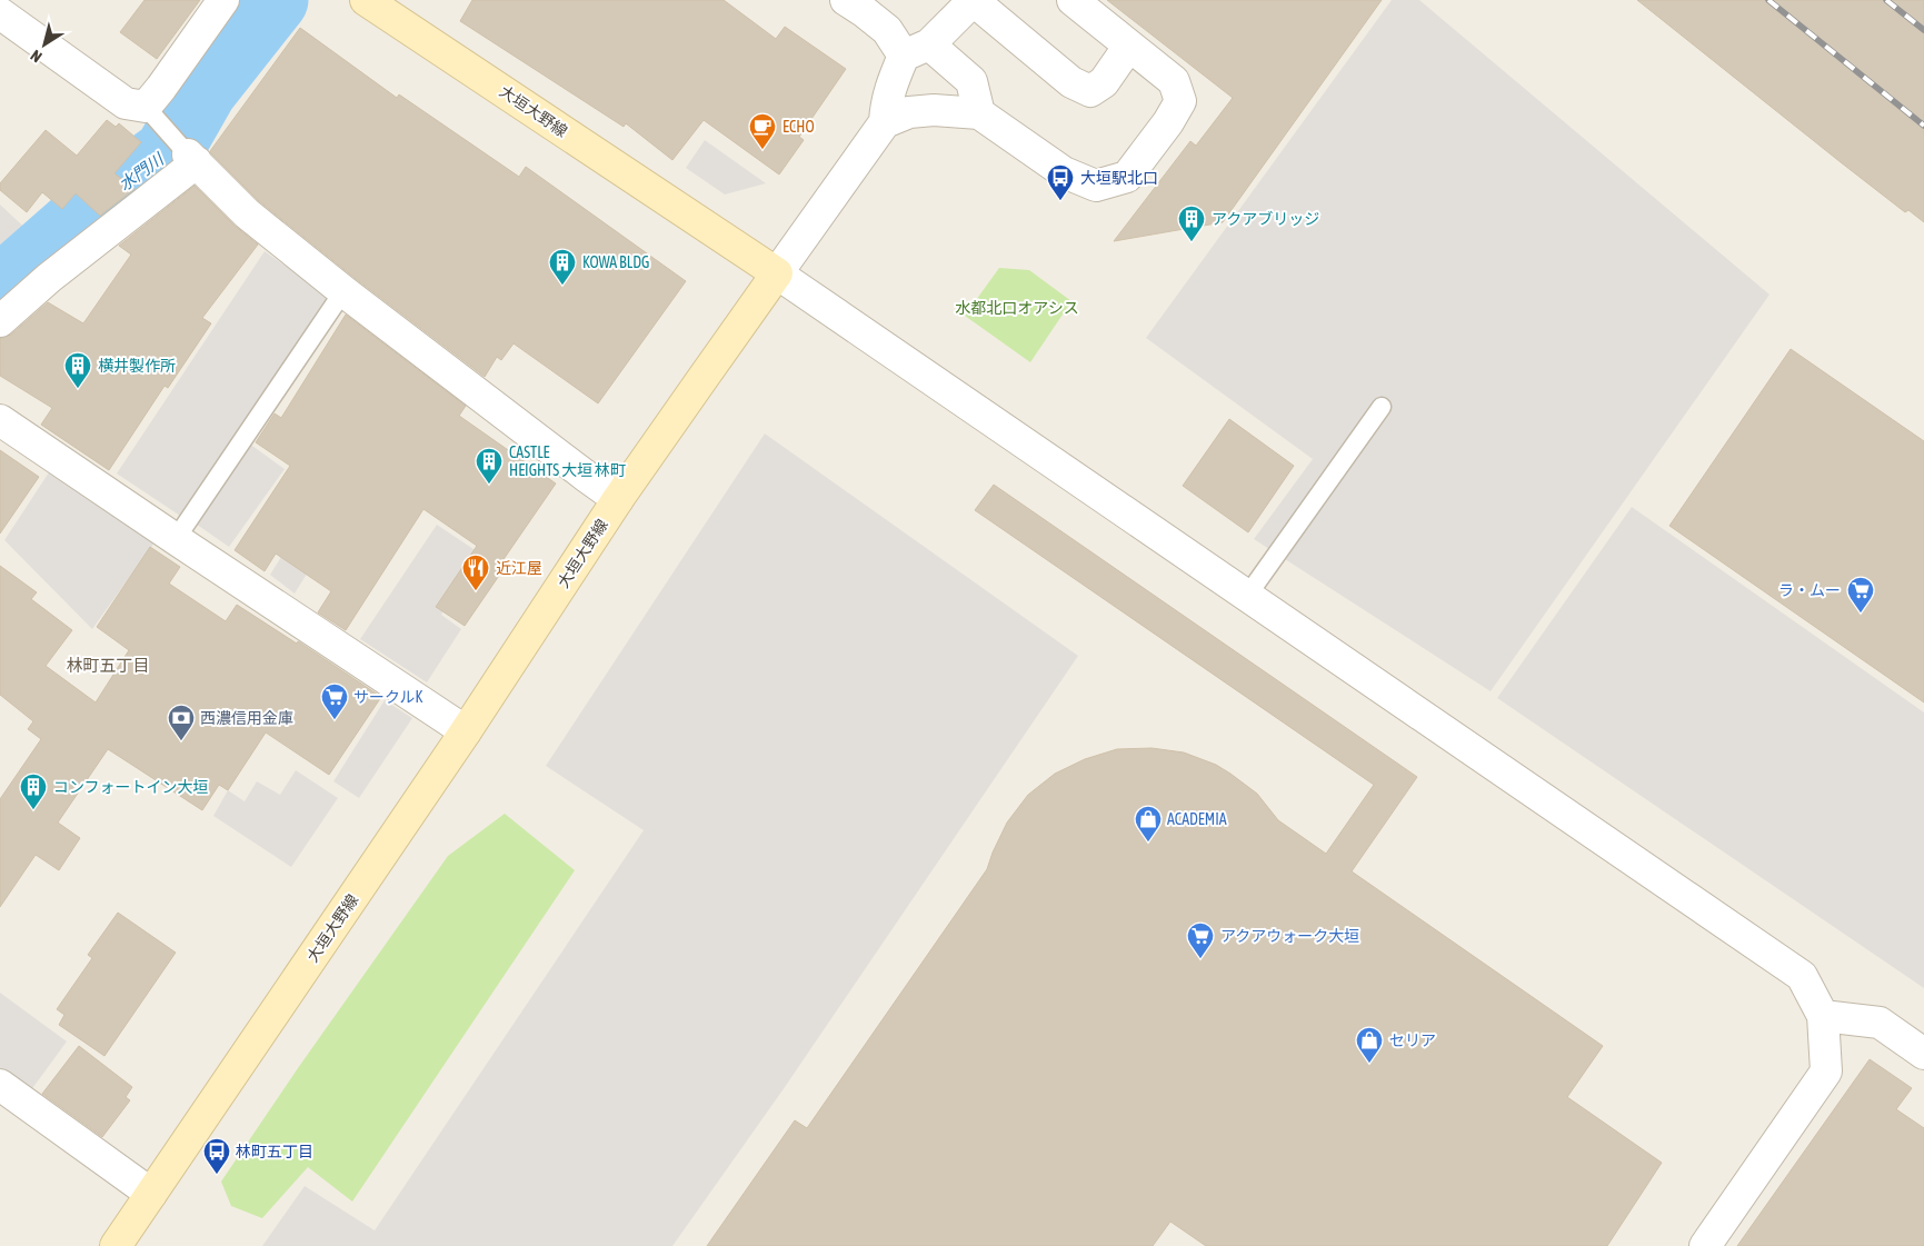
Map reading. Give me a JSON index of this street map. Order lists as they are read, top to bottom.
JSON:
{
  "streets": {
    "main road": ["大垣大野線"]
  },
  "districts": ["林町五丁目"],
  "water": ["水門川"],
  "parks": ["水都北口オアシス"],
  "places": {
    "cafe": ["ECHO"],
    "bus stop": ["大垣駅北口", "林町五丁目"],
    "building": [
      "アクアブリッジ",
      "KOWA BLDG",
      "横井製作所",
      "CASTLE HEIGHTS 大垣 林町",
      "コンフォートイン大垣"
    ],
    "restaurant": ["近江屋"],
    "supermarket": ["ラ・ムー", "サークルK", "アクアウォーク大垣"],
    "bank": ["西濃信用金庫"],
    "shop": ["ACADEMIA", "セリア"]
  },
  "north": "bottom left"
}
